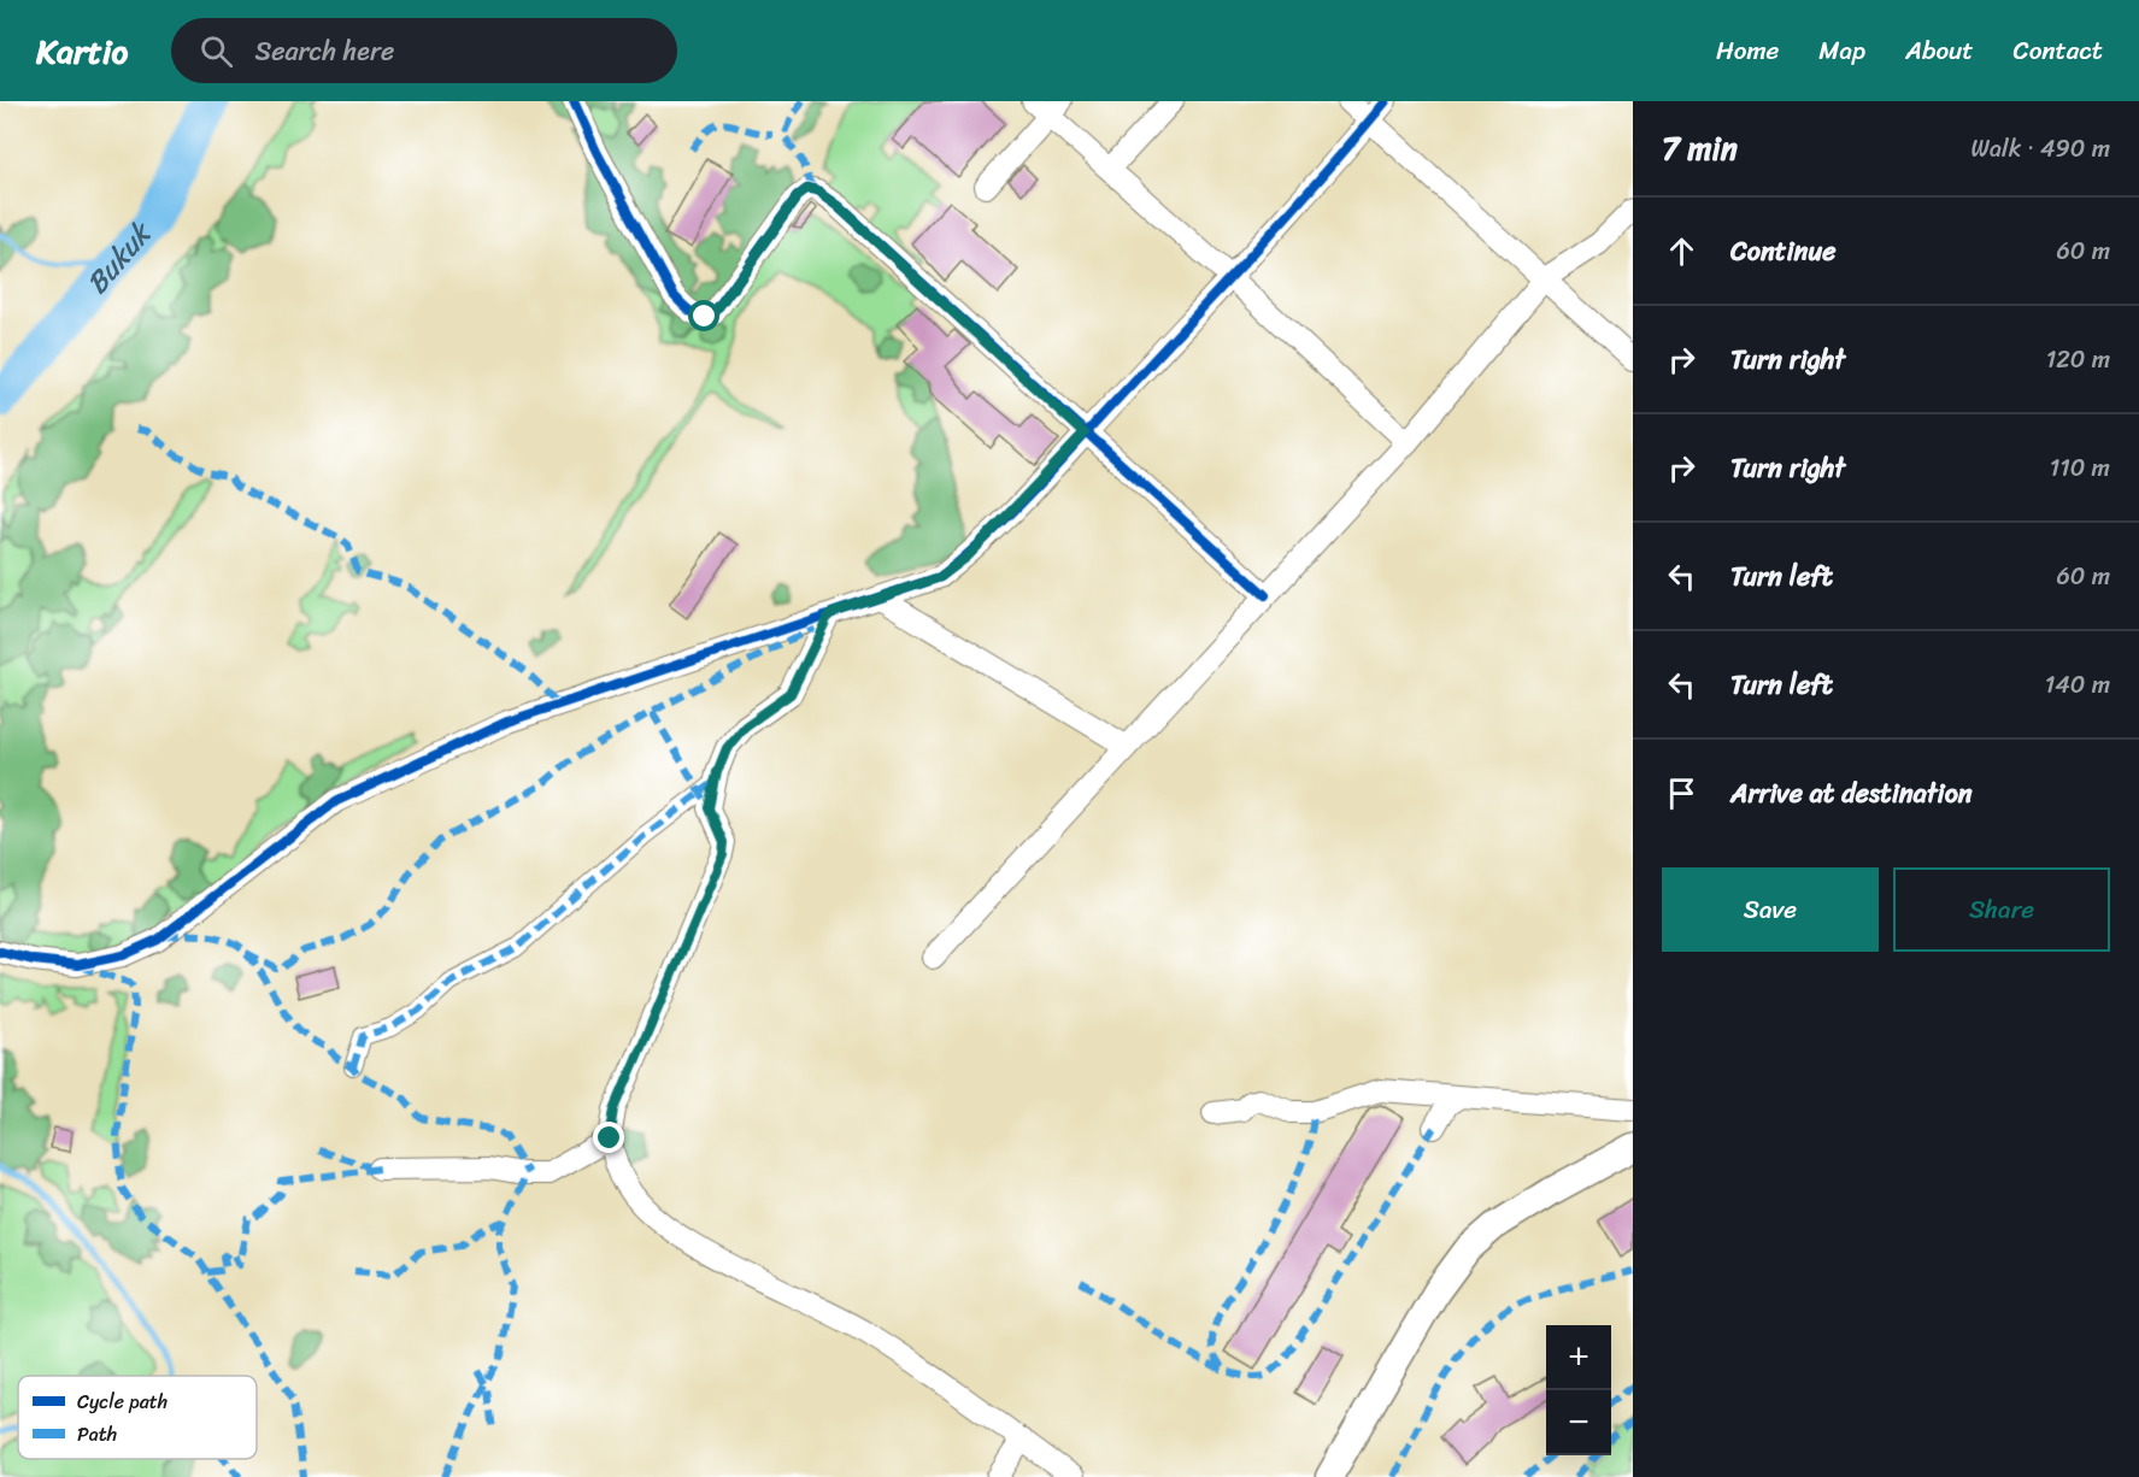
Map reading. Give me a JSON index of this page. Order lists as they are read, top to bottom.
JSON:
{
  "water": ["Bukuk"],
  "legend": ["Cycle path", "Path"],
  "page": {
    "header": "Kartio",
    "search": "Search here",
    "nav": [
      "Home",
      "Map",
      "About",
      "Contact"
    ],
    "heading": ["7 min", "Walk · 490 m"],
    "list": [
      ["Continue", "60 m"],
      ["Turn right", "120 m"],
      ["Turn right", "110 m"],
      ["Turn left", "60 m"],
      ["Turn left", "140 m"],
      "Arrive at destination"
    ],
    "buttons": ["Save", "Share"],
    "map_buttons": ["+", "−"]
  }
}
